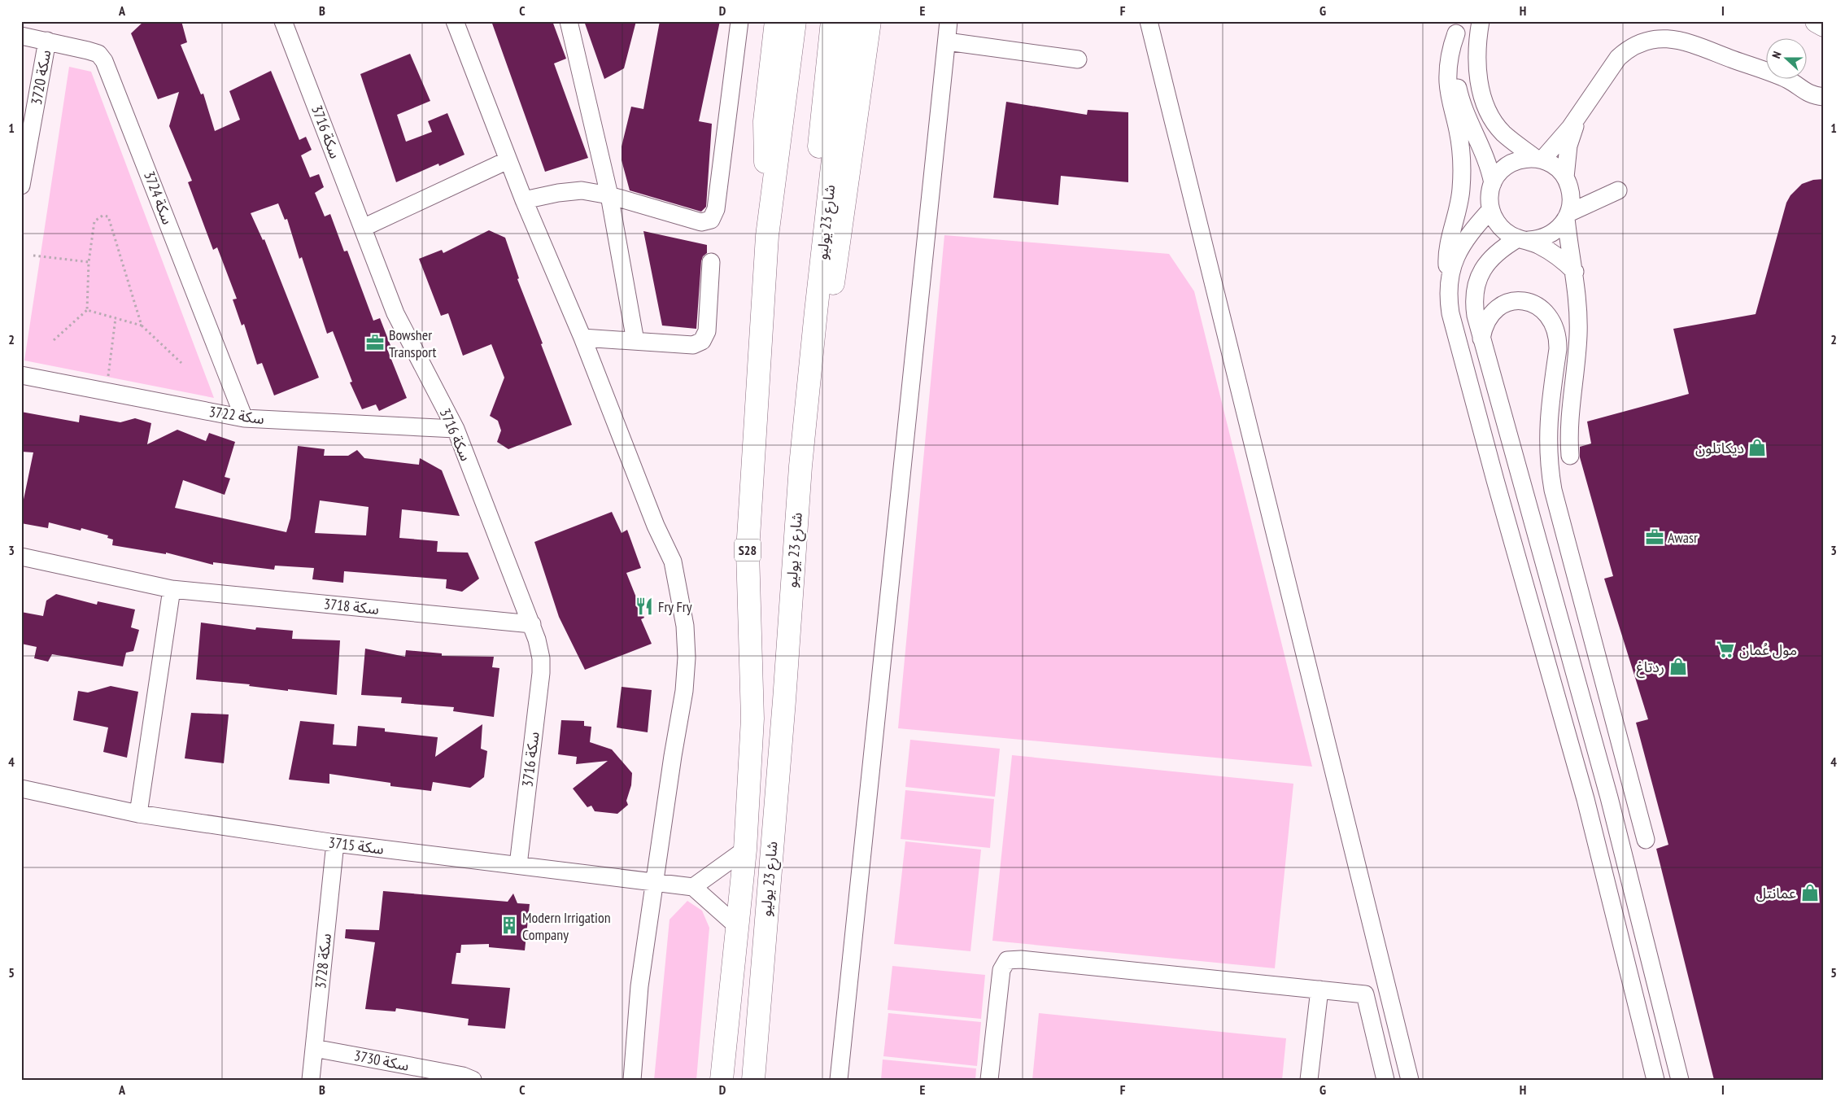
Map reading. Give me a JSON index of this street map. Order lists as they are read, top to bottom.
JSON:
{
  "streets": {
    "main road": ["شارع 23 يوليو", "S28"],
    "street": [
      "سكة 3720",
      "سكة 3716",
      "سكة 3724",
      "سكة 3722",
      "سكة 3718",
      "سكة 3715",
      "سكة 3728",
      "سكة 3730"
    ]
  },
  "crossings": [
    ["سكة 3720", "سكة 3724"],
    ["سكة 3716", "سكة 3722"],
    ["سكة 3716", "سكة 3718"],
    ["سكة 3716", "سكة 3715"],
    ["سكة 3724", "سكة 3722"],
    ["سكة 3715", "سكة 3728"],
    ["سكة 3728", "سكة 3730"]
  ],
  "places": {
    "office": ["Bowsher Transport", "Awasr"],
    "shop": ["ديكاتلون", "ردتاغ", "عمانتل"],
    "restaurant": ["Fry Fry"],
    "supermarket": ["مول عُمان"],
    "building": ["Modern Irrigation Company"]
  },
  "north": "left",
  "grid": {
    "columns": [
      "A",
      "B",
      "C",
      "D",
      "E",
      "F",
      "G",
      "H",
      "I"
    ],
    "rows": [
      "1",
      "2",
      "3",
      "4",
      "5"
    ]
  }
}
